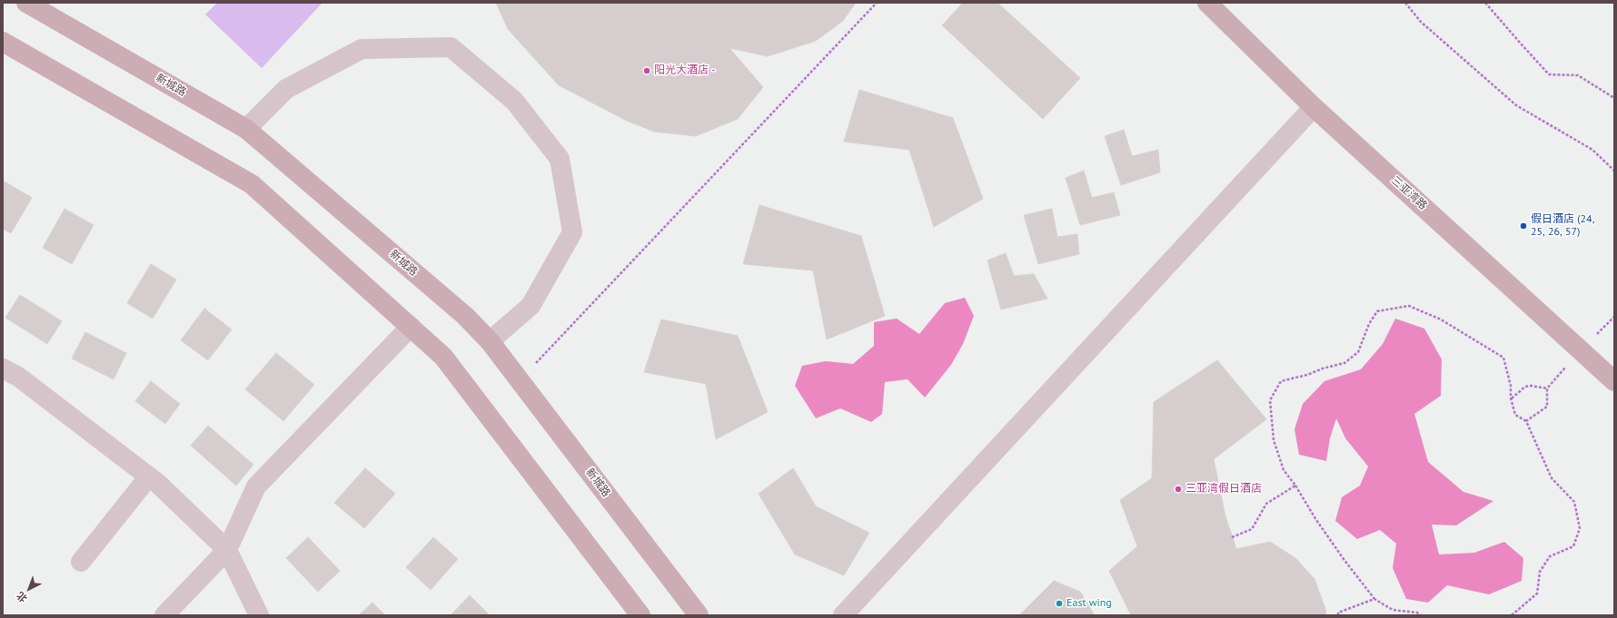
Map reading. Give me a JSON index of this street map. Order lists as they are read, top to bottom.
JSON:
{
  "streets": {
    "main road": ["新城路", "三亚湾路"]
  },
  "places": [
    "阳光大酒店 -",
    "假日酒店 (24, 25, 26, 57)",
    "三亚湾假日酒店",
    "East wing"
  ],
  "north": "bottom left"
}
